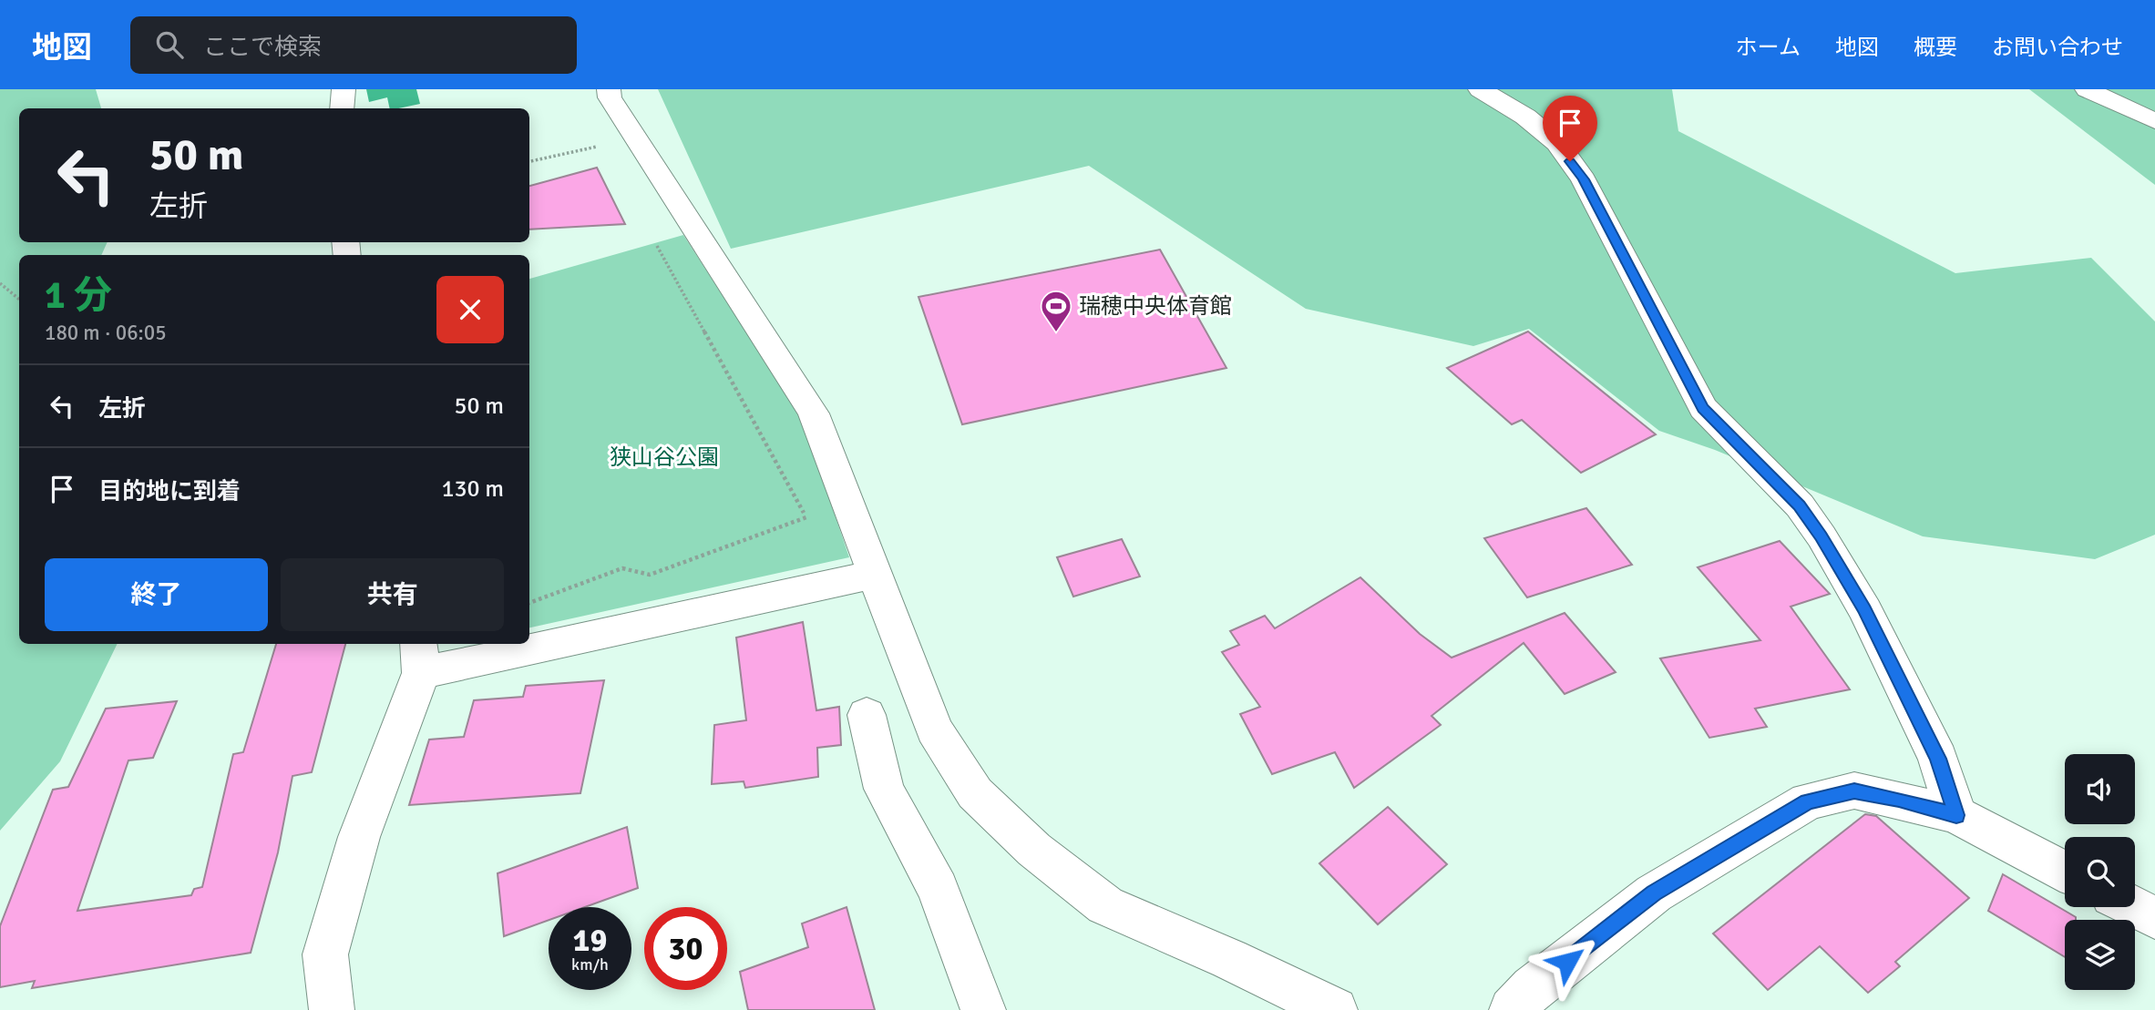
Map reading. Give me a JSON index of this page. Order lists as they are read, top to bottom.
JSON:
{
  "parks": ["狭山谷公園"],
  "places": {
    "sports": ["瑞穂中央体育館"]
  },
  "page": {
    "header": "地図",
    "search": "ここで検索",
    "nav": [
      "ホーム",
      "地図",
      "概要",
      "お問い合わせ"
    ],
    "turn": ["50 m", "左折"],
    "heading": ["1 分", "180 m · 06:05"],
    "list": [
      {
        "name": "左折",
        "value": "50 m"
      },
      {
        "name": "目的地に到着",
        "value": "130 m"
      }
    ],
    "buttons": ["終了", "共有"],
    "speed": "19 km/h",
    "limit": "30"
  }
}
